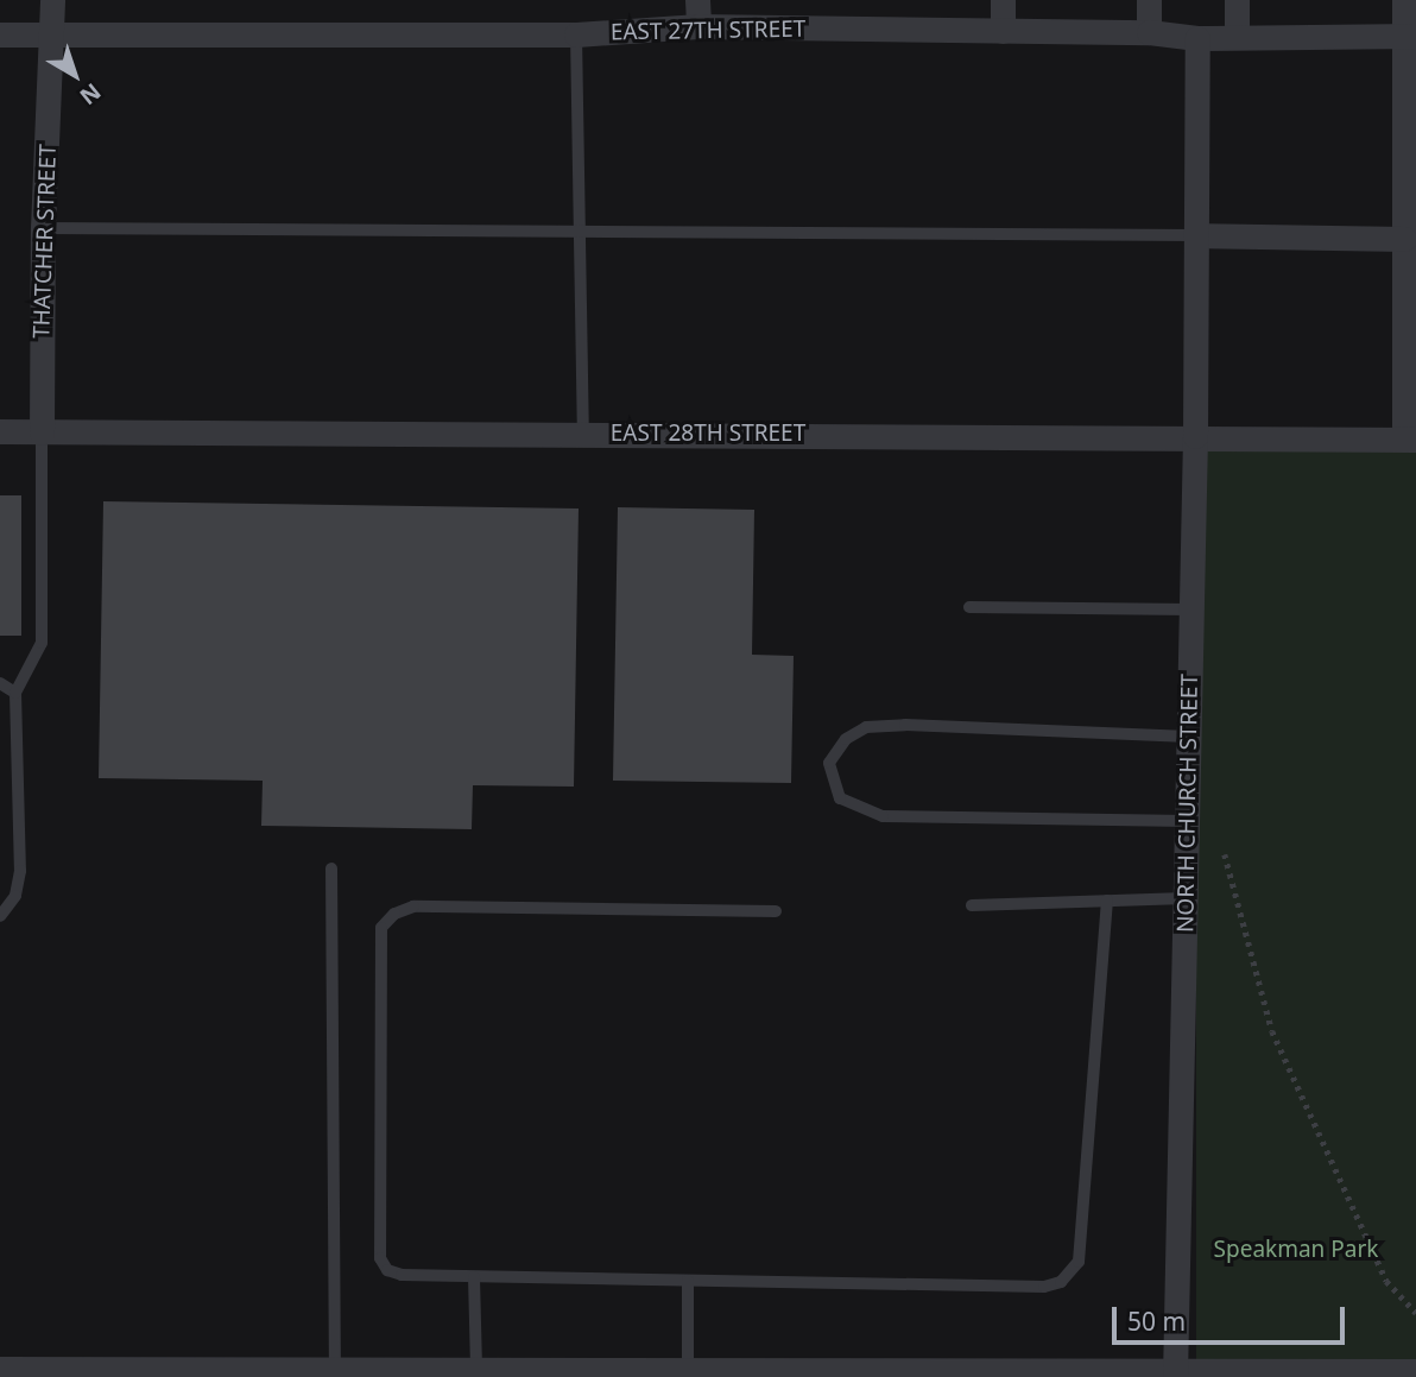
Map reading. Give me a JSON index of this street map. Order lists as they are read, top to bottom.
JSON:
{
  "streets": {
    "street": [
      "EAST 27TH STREET",
      "THATCHER STREET",
      "EAST 28TH STREET",
      "NORTH CHURCH STREET"
    ]
  },
  "crossings": [
    ["EAST 27TH STREET", "THATCHER STREET"],
    ["EAST 27TH STREET", "NORTH CHURCH STREET"],
    ["THATCHER STREET", "EAST 28TH STREET"],
    ["EAST 28TH STREET", "NORTH CHURCH STREET"]
  ],
  "parks": ["Speakman Park"],
  "scale_bar": "50 m",
  "north": "bottom right"
}
